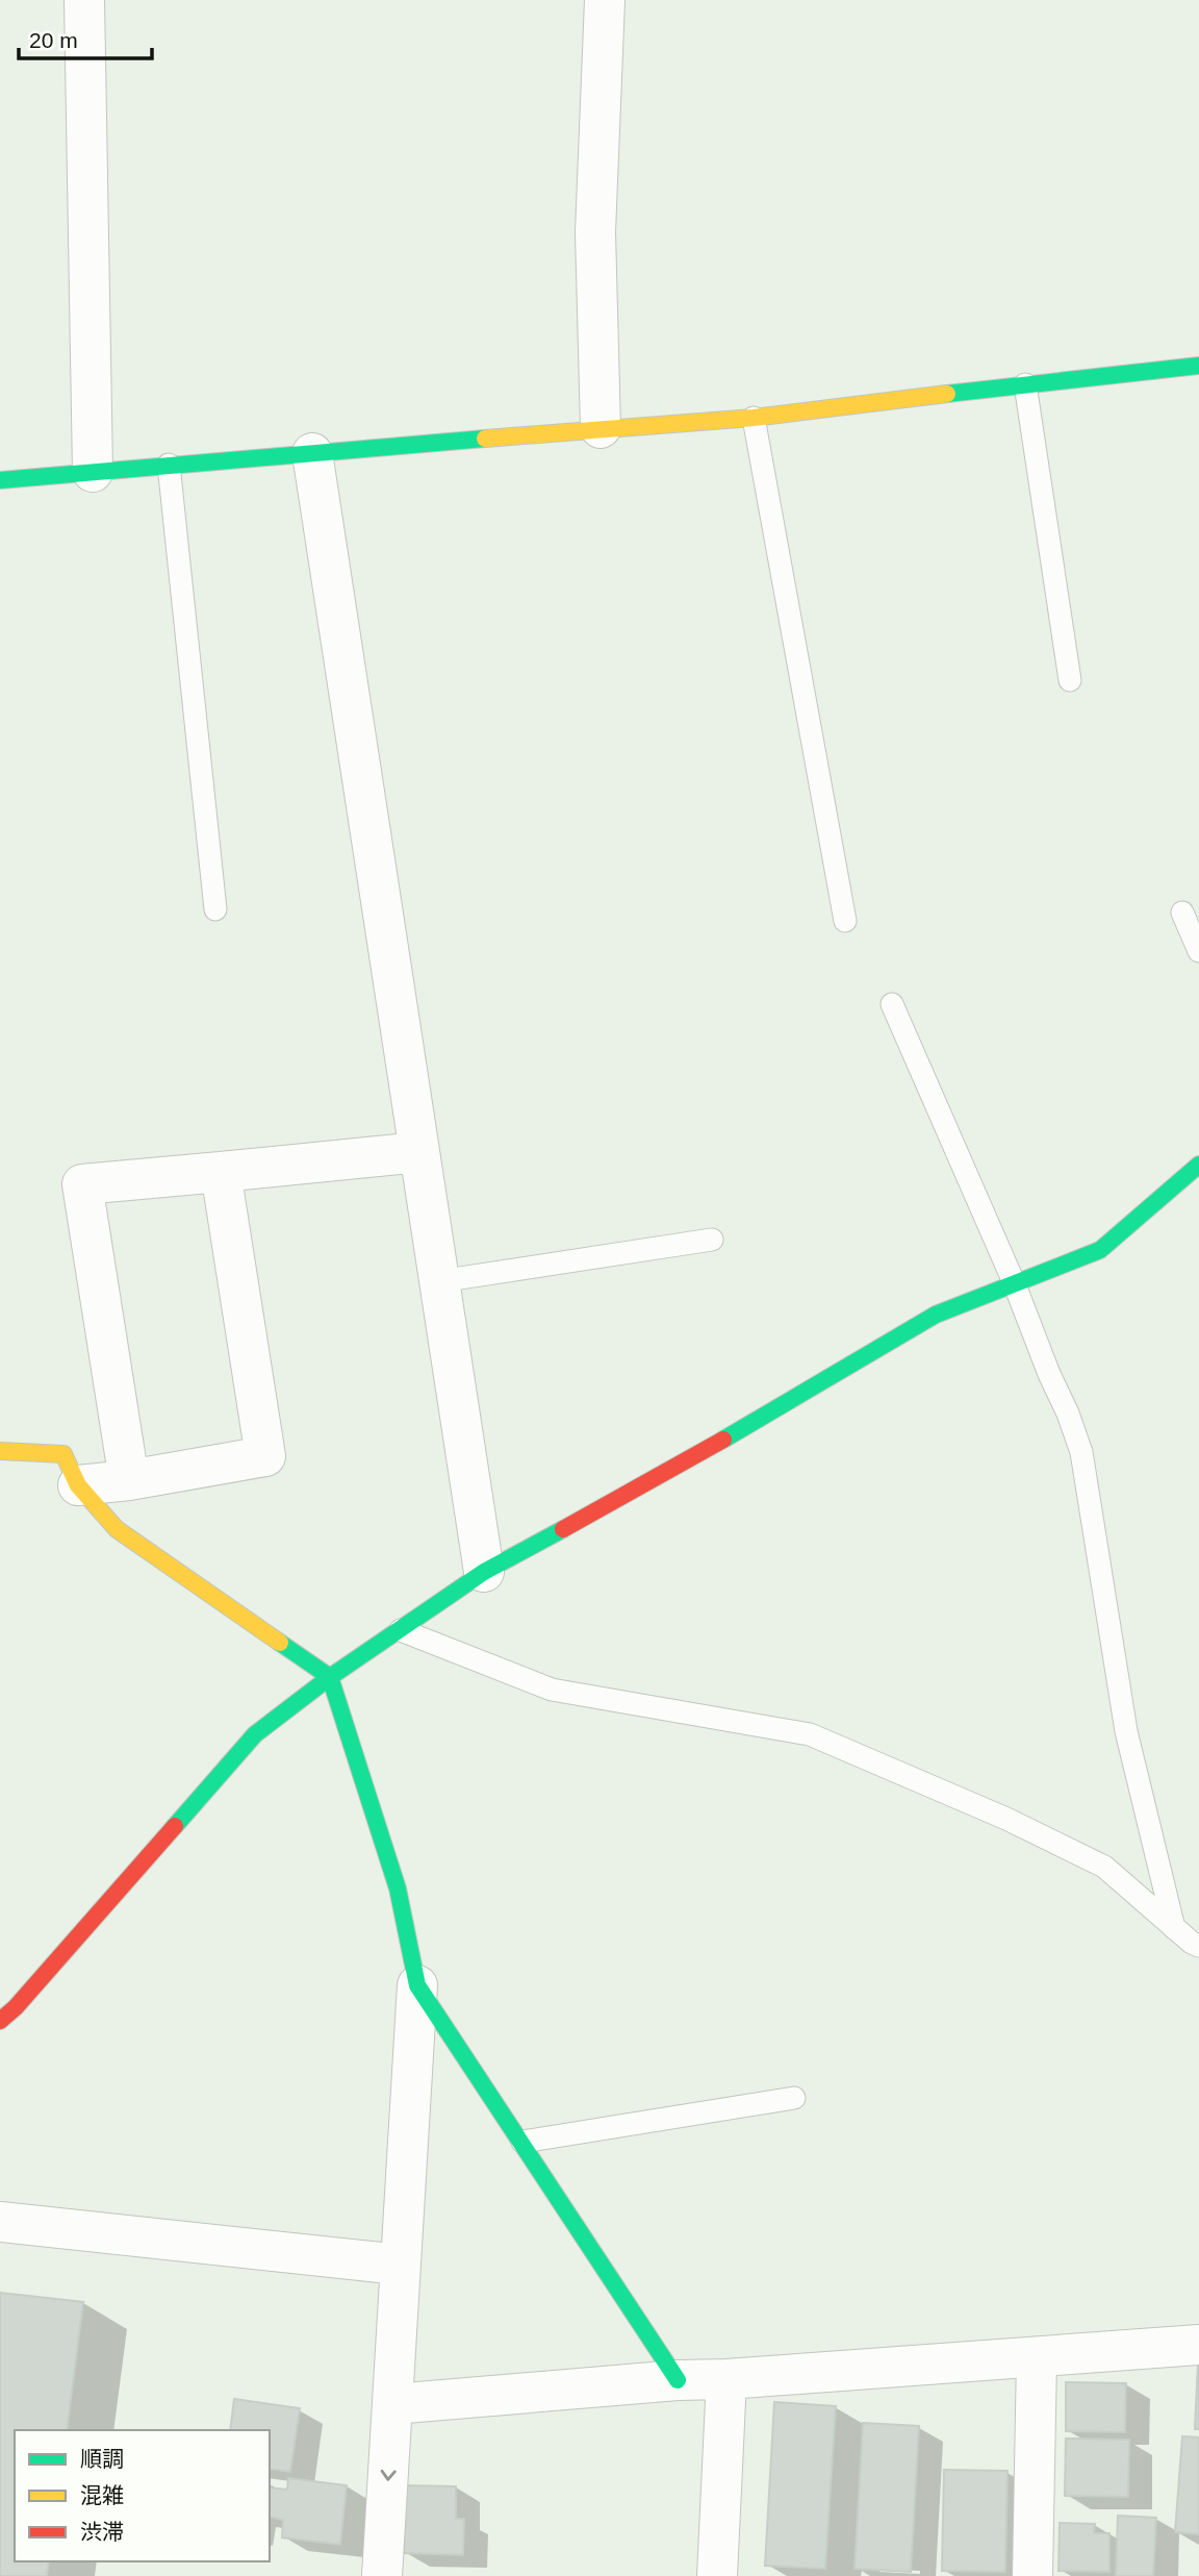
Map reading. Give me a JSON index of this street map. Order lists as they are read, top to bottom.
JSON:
{
  "legend": ["順調", "混雑", "渋滞"],
  "scale_bar": "20 m"
}
